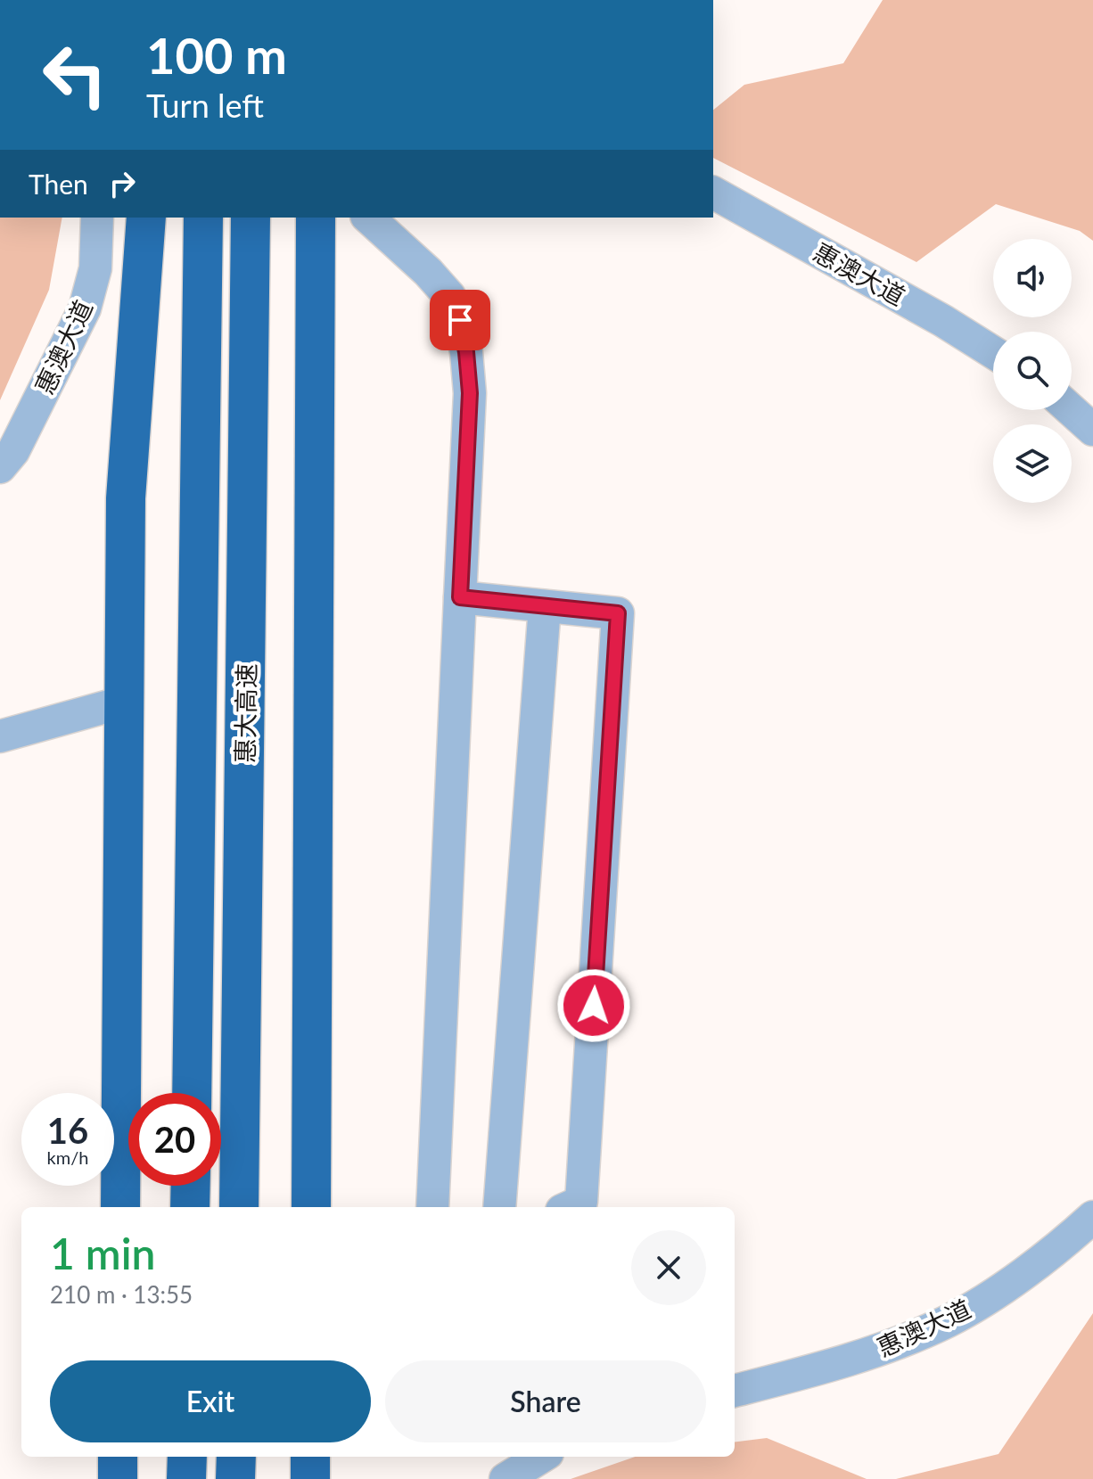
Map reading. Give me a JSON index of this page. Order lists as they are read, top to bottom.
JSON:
{
  "streets": {
    "highway": ["惠大高速"],
    "street": ["惠澳大道"]
  },
  "page": {
    "turn": ["100 m", "Turn left"],
    "then": "Then",
    "speed": "16 km/h",
    "limit": "20",
    "heading": ["1 min", "210 m · 13:55"],
    "buttons": ["Exit", "Share"]
  }
}
